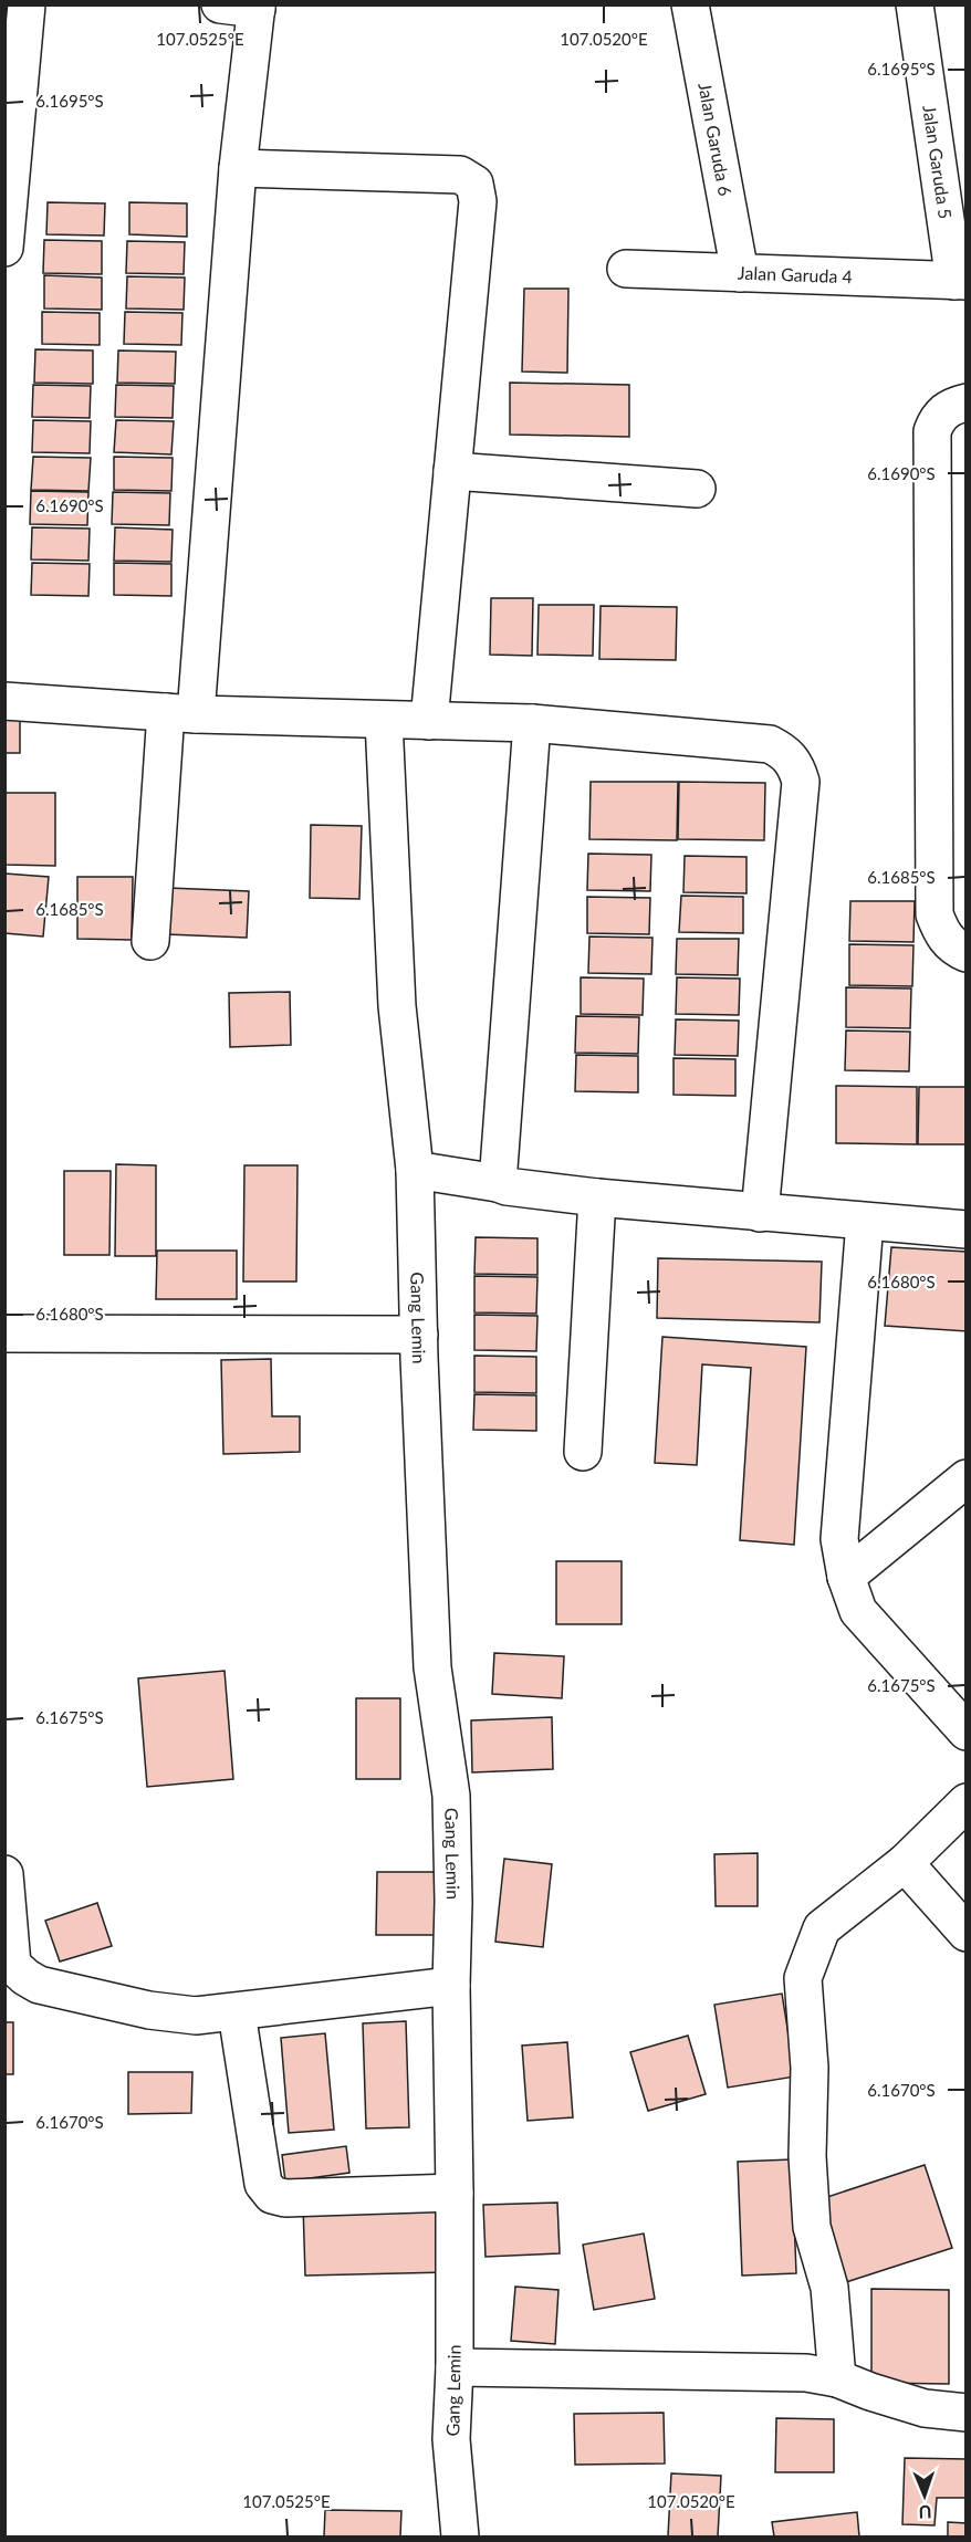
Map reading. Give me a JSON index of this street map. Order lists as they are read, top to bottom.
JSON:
{
  "streets": {
    "street": [
      "Jalan Garuda 6",
      "Jalan Garuda 5",
      "Jalan Garuda 4",
      "Gang Lemin"
    ]
  },
  "crossings": [
    ["Jalan Garuda 6", "Jalan Garuda 4"],
    ["Jalan Garuda 5", "Jalan Garuda 4"]
  ],
  "north": "bottom",
  "coordinates": [
    "107.0525°E",
    "107.0520°E",
    "6.1695°S",
    "6.1690°S",
    "6.1685°S",
    "6.1680°S",
    "6.1675°S",
    "6.1670°S"
  ]
}
